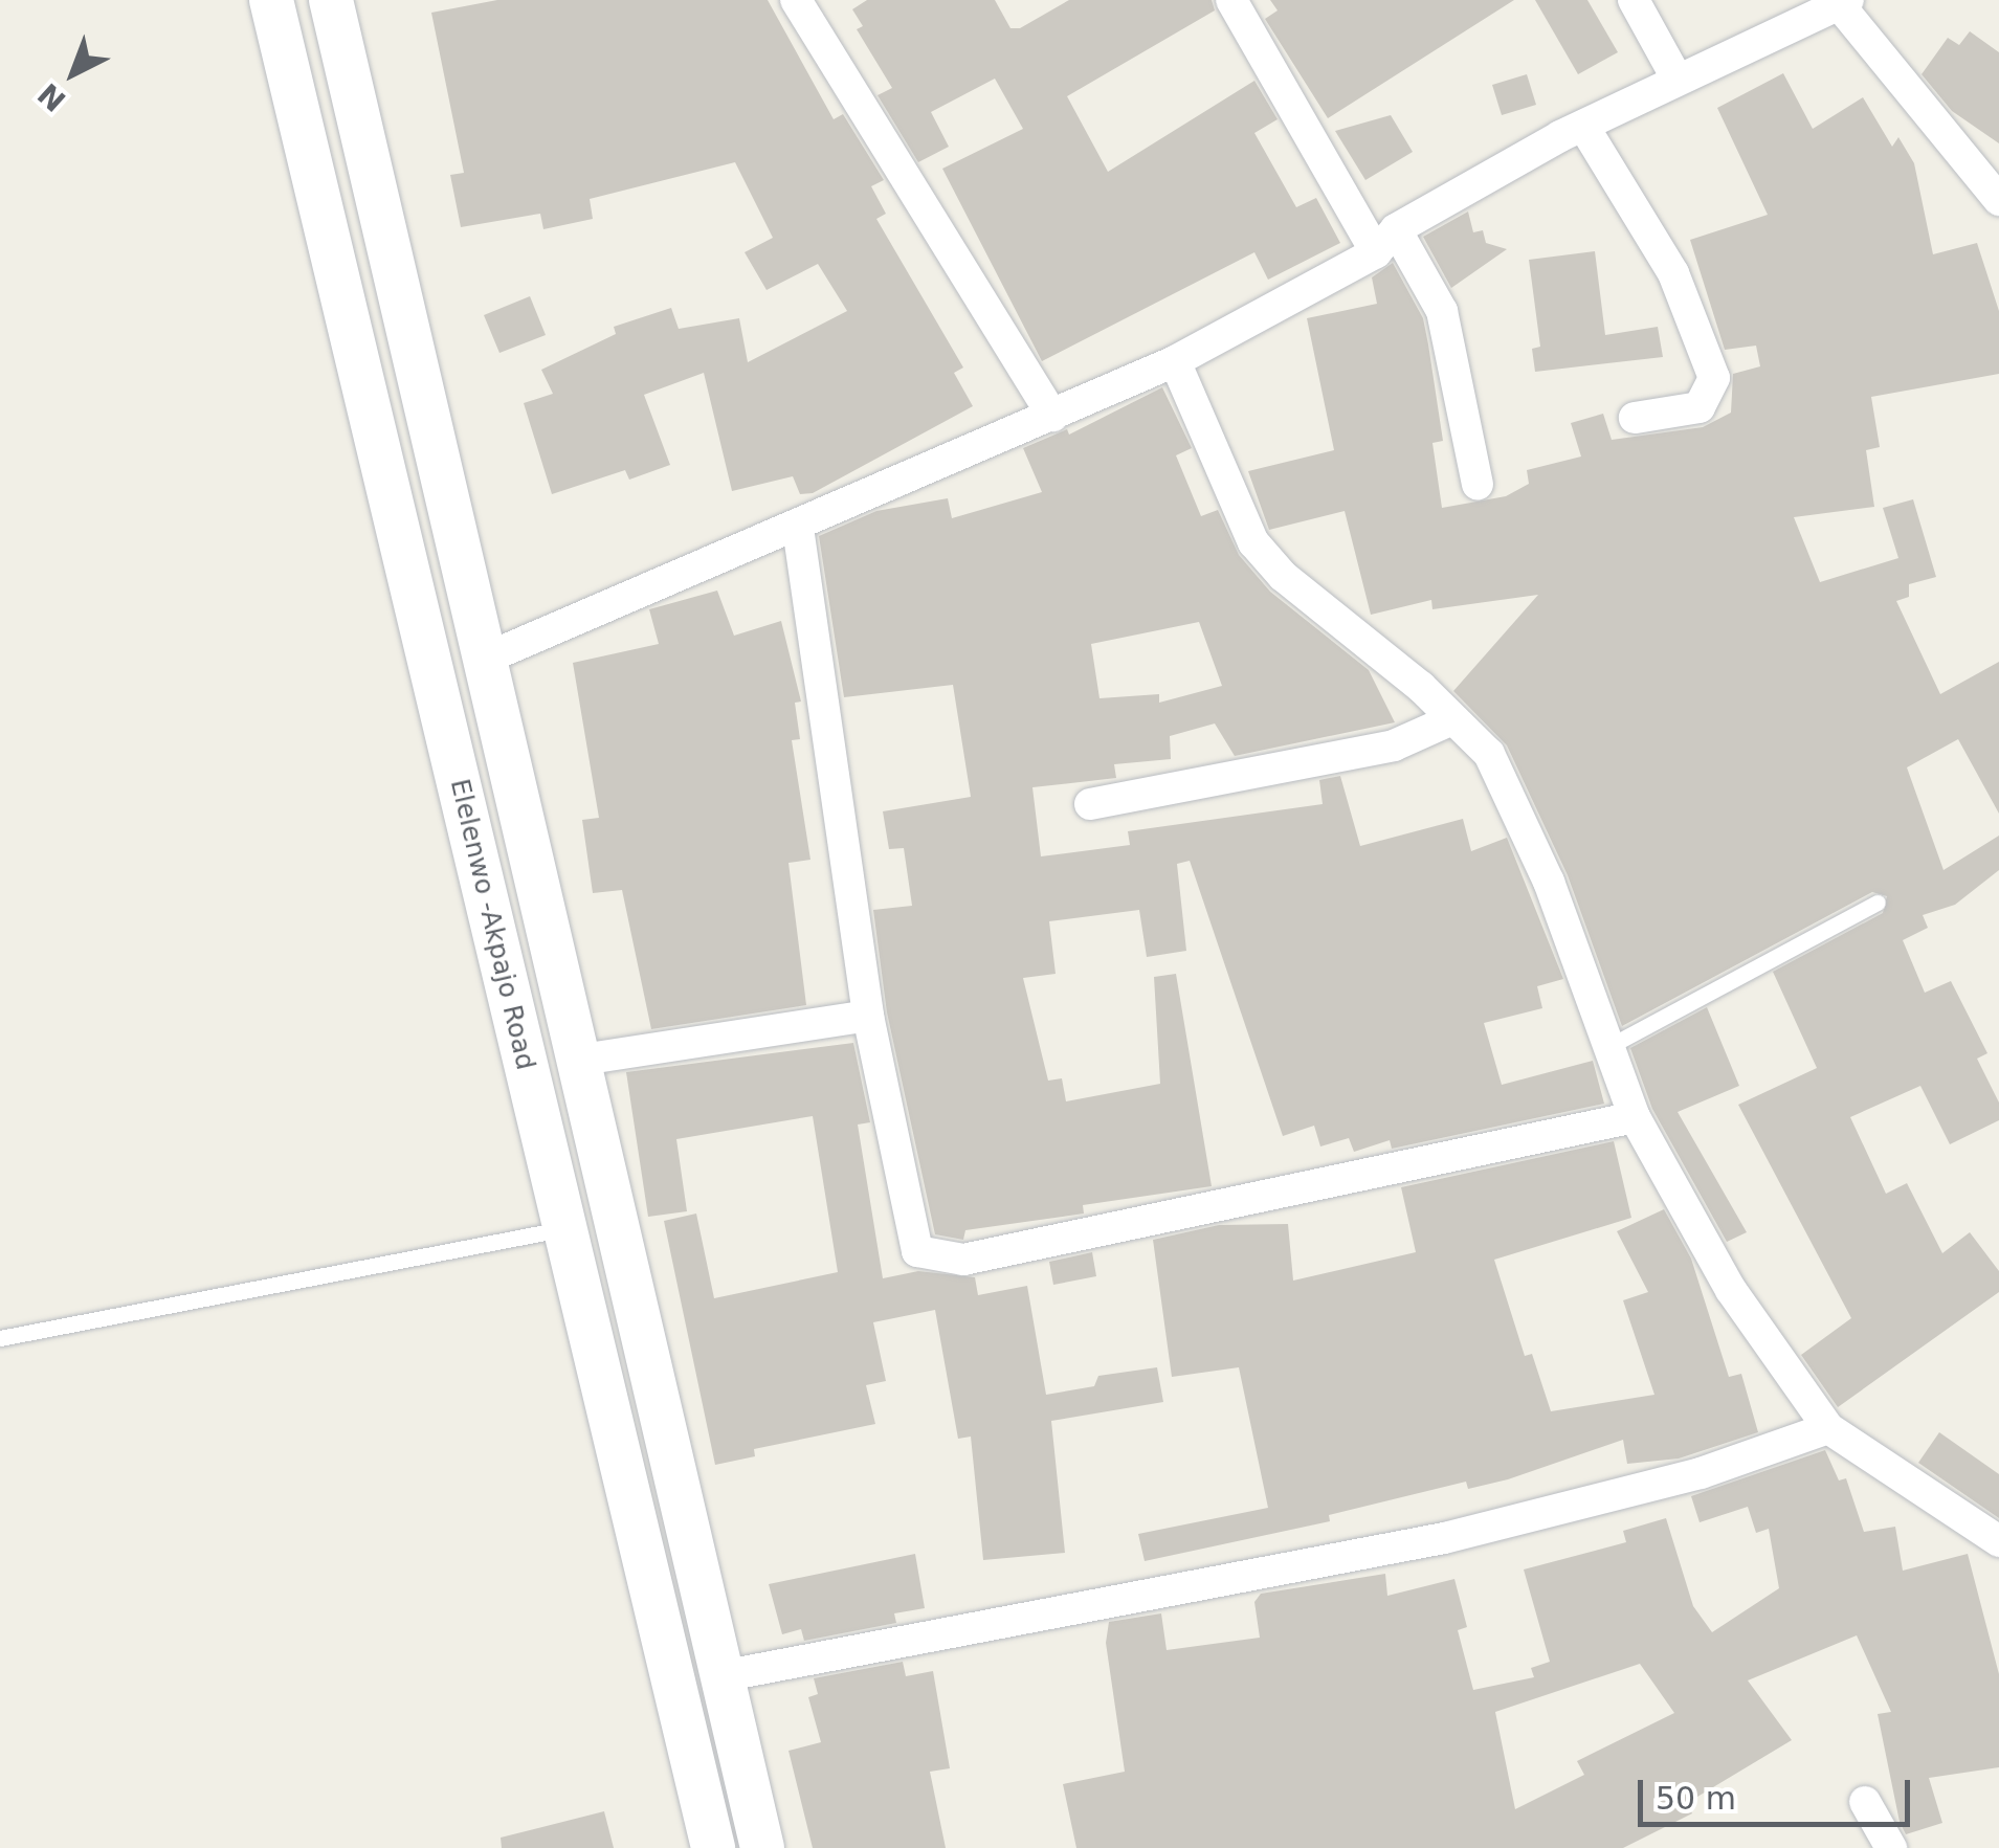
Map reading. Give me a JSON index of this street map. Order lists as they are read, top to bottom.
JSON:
{
  "streets": {
    "main road": ["Elelenwo -Akpajo Road"]
  },
  "scale_bar": "50 m",
  "north": "bottom left"
}
